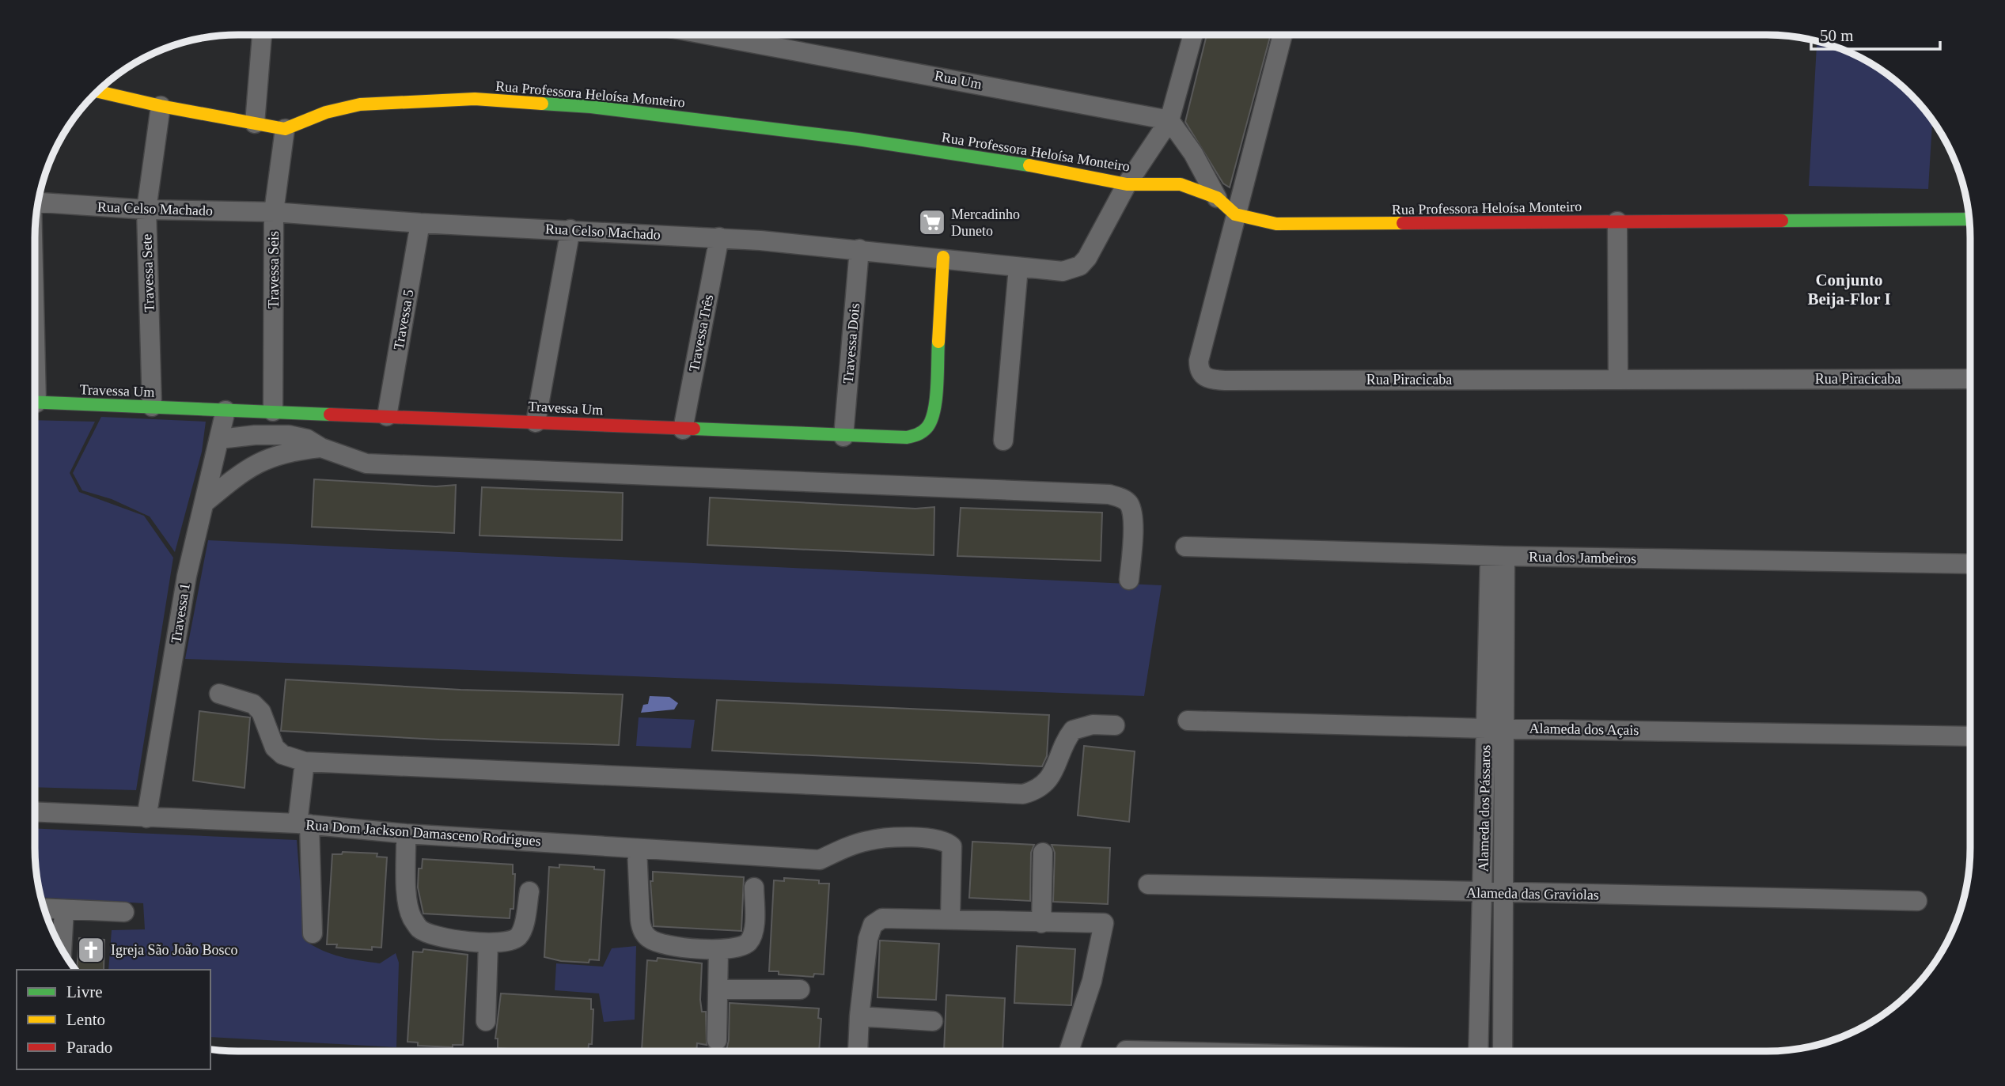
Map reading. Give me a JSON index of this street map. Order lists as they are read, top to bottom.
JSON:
{
  "streets": {
    "street": [
      "Rua Um",
      "Rua Professora Heloísa Monteiro",
      "Rua Celso Machado",
      "Travessa Seis",
      "Travessa Sete",
      "Travessa 5",
      "Travessa Três",
      "Travessa Dois",
      "Rua Piracicaba",
      "Travessa Um",
      "Rua dos Jambeiros",
      "Travessa 1",
      "Alameda dos Açais",
      "Alameda dos Pássaros",
      "Rua Dom Jackson Damasceno Rodrigues",
      "Alameda das Graviolas"
    ]
  },
  "crossings": [
    ["Rua Um", "Rua Celso Machado"],
    ["Rua Professora Heloísa Monteiro", "Rua Celso Machado"],
    ["Rua Professora Heloísa Monteiro", "Travessa Seis"],
    ["Rua Professora Heloísa Monteiro", "Rua Piracicaba"],
    ["Rua Celso Machado", "Travessa Seis"],
    ["Rua Celso Machado", "Travessa Sete"],
    ["Rua Celso Machado", "Travessa 5"],
    ["Rua Celso Machado", "Travessa Três"],
    ["Rua Celso Machado", "Travessa Dois"],
    ["Rua Celso Machado", "Travessa Um"],
    ["Travessa Seis", "Travessa Um"],
    ["Travessa Sete", "Travessa Um"],
    ["Travessa 5", "Travessa Um"],
    ["Travessa Três", "Travessa Um"],
    ["Travessa Dois", "Travessa Um"],
    ["Travessa Um", "Travessa 1"],
    ["Rua dos Jambeiros", "Alameda dos Pássaros"],
    ["Travessa 1", "Rua Dom Jackson Damasceno Rodrigues"],
    ["Alameda dos Açais", "Alameda dos Pássaros"],
    ["Alameda dos Pássaros", "Alameda das Graviolas"]
  ],
  "districts": ["Conjunto Beija-Flor I"],
  "places": {
    "supermarket": ["Mercadinho Duneto"],
    "church": ["Igreja São João Bosco"]
  },
  "legend": ["Livre", "Lento", "Parado"],
  "scale_bar": "50 m"
}
